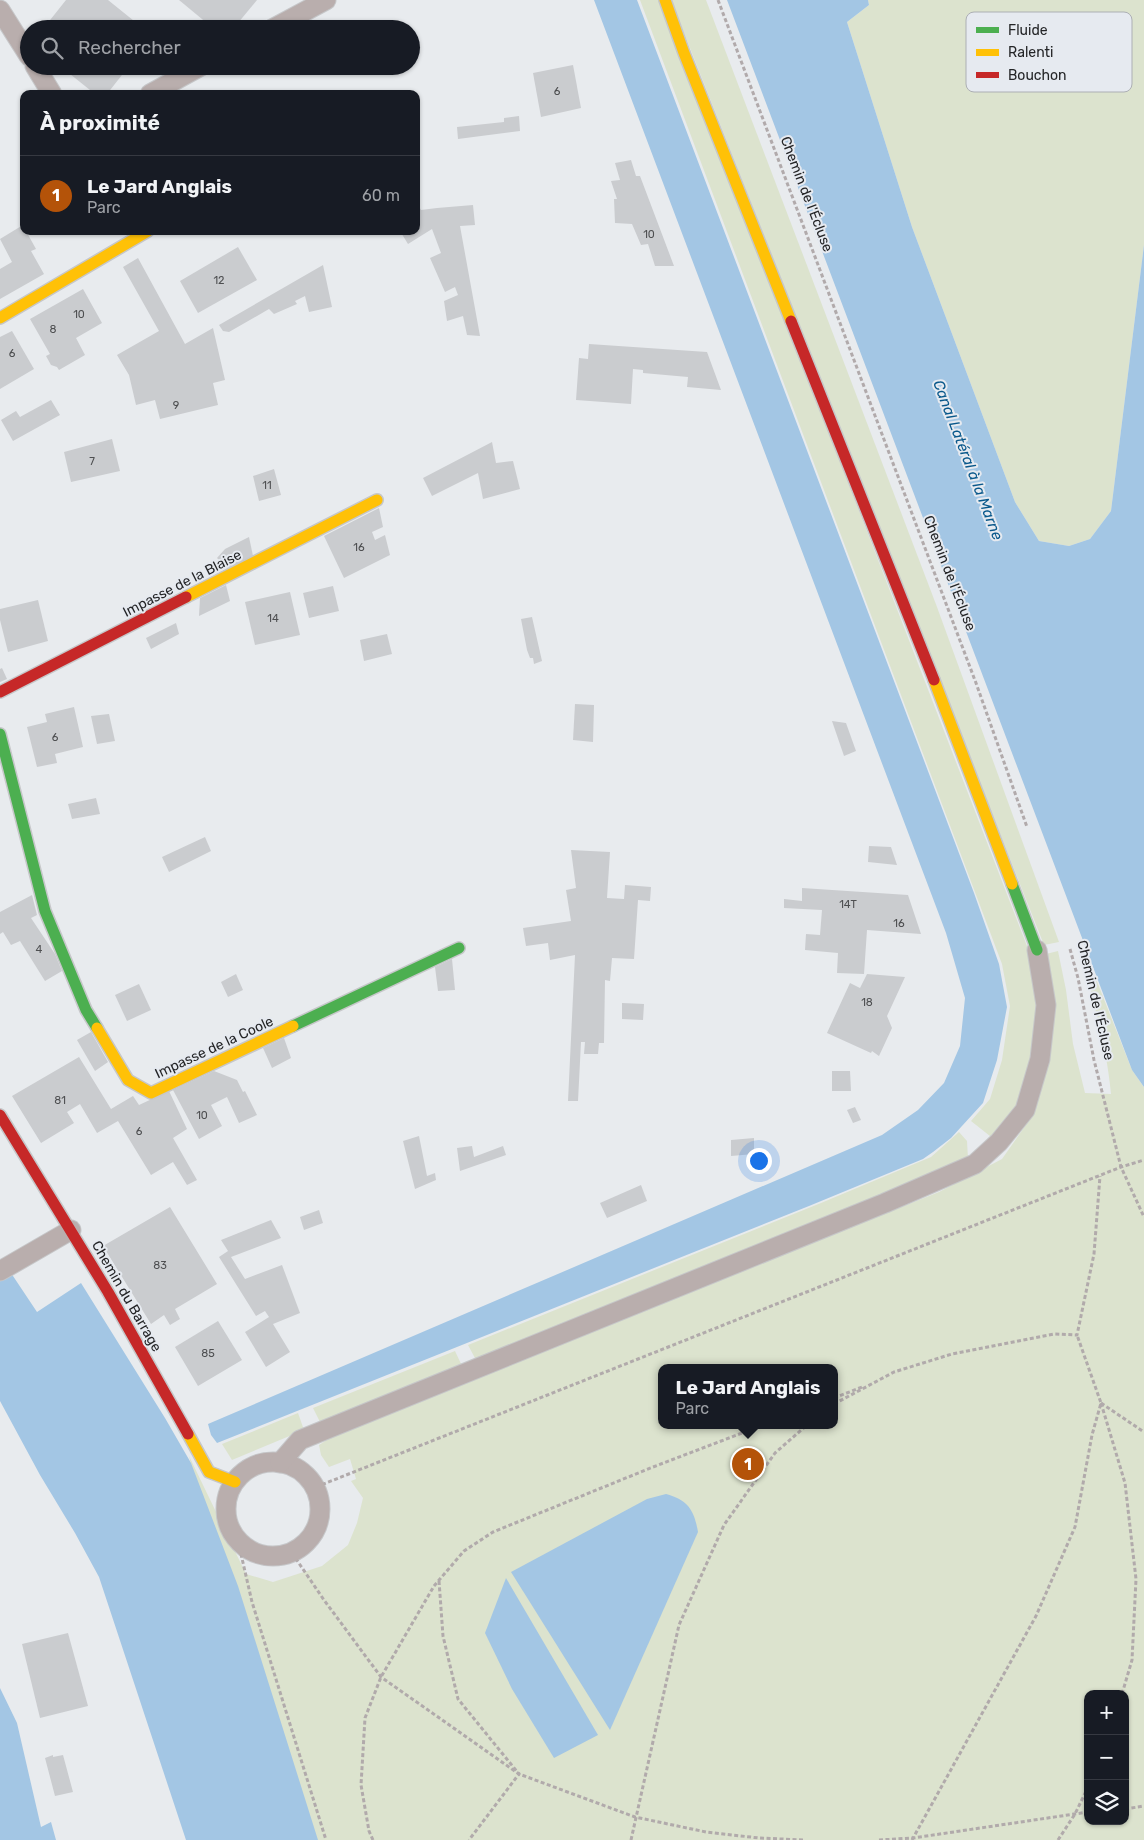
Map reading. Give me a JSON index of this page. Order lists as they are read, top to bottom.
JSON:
{
  "streets": {
    "street": ["Impasse de la Blaise", "Impasse de la Coole", "Chemin du Barrage"],
    "path": ["Chemin de l'Écluse"]
  },
  "water": ["Canal Latéral à la Marne"],
  "house_numbers": [
    "6",
    "10",
    "12",
    "10",
    "8",
    "6",
    "9",
    "7",
    "11",
    "16",
    "14",
    "6",
    "14T",
    "16",
    "4",
    "18",
    "81",
    "10",
    "6",
    "83",
    "85"
  ],
  "legend": ["Fluide", "Ralenti", "Bouchon"],
  "page": {
    "search": "Rechercher",
    "heading": "À proximité",
    "list": [
      {
        "mark": "1",
        "name": "Le Jard Anglais",
        "note": "Parc",
        "value": "60 m"
      }
    ],
    "popup": ["Le Jard Anglais", "Parc"],
    "pins": "1",
    "map_buttons": ["+", "−"]
  }
}
